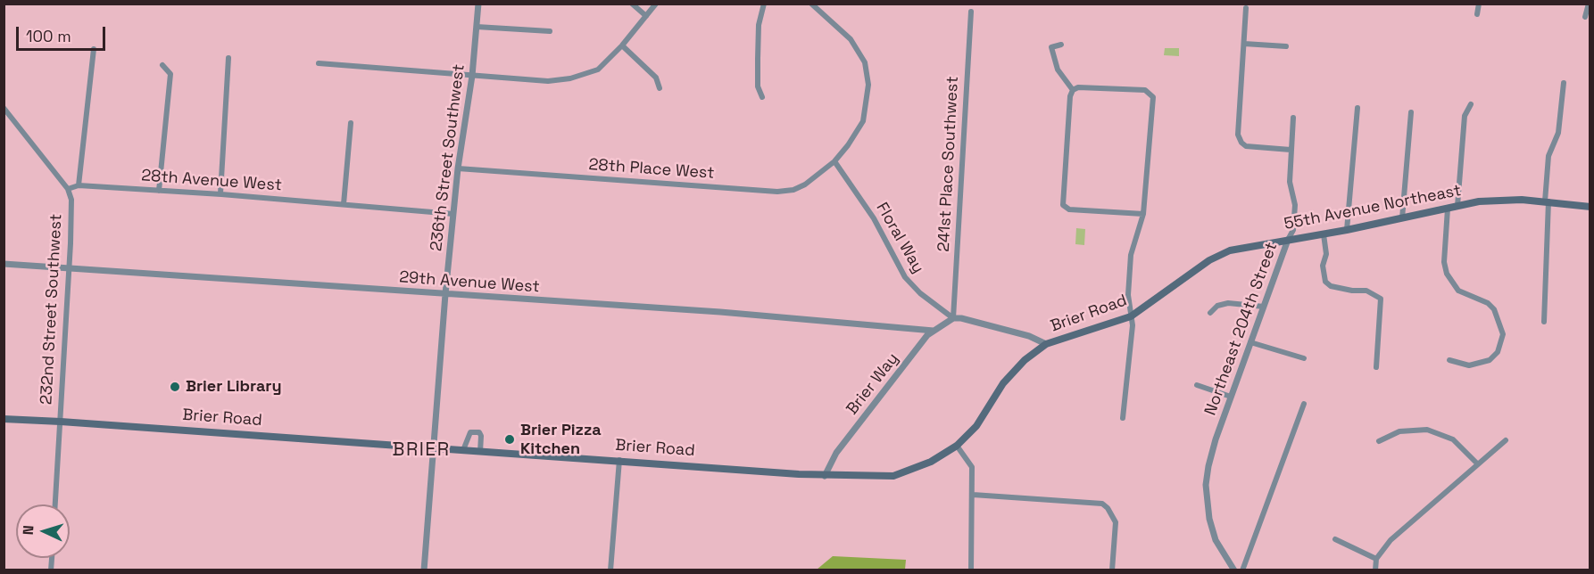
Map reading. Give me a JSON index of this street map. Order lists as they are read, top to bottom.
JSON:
{
  "streets": {
    "main road": ["55th Avenue Northeast", "Brier Road"],
    "street": [
      "236th Street Southwest",
      "241st Place Southwest",
      "28th Place West",
      "28th Avenue West",
      "Floral Way",
      "29th Avenue West",
      "232nd Street Southwest",
      "Northeast 204th Street",
      "Brier Way"
    ]
  },
  "crossings": [
    ["236th Street Southwest", "28th Place West"],
    ["236th Street Southwest", "28th Avenue West"],
    ["236th Street Southwest", "29th Avenue West"],
    ["236th Street Southwest", "Brier Road"],
    ["241st Place Southwest", "Floral Way"],
    ["241st Place Southwest", "Brier Way"],
    ["28th Place West", "Floral Way"],
    ["55th Avenue Northeast", "Brier Road"],
    ["55th Avenue Northeast", "Northeast 204th Street"],
    ["Floral Way", "Brier Way"],
    ["29th Avenue West", "232nd Street Southwest"],
    ["29th Avenue West", "Brier Way"],
    ["232nd Street Southwest", "Brier Road"],
    ["Brier Road", "Brier Way"]
  ],
  "districts": ["BRIER"],
  "places": ["Brier Library", "Brier Pizza Kitchen"],
  "scale_bar": "100 m",
  "north": "left"
}
